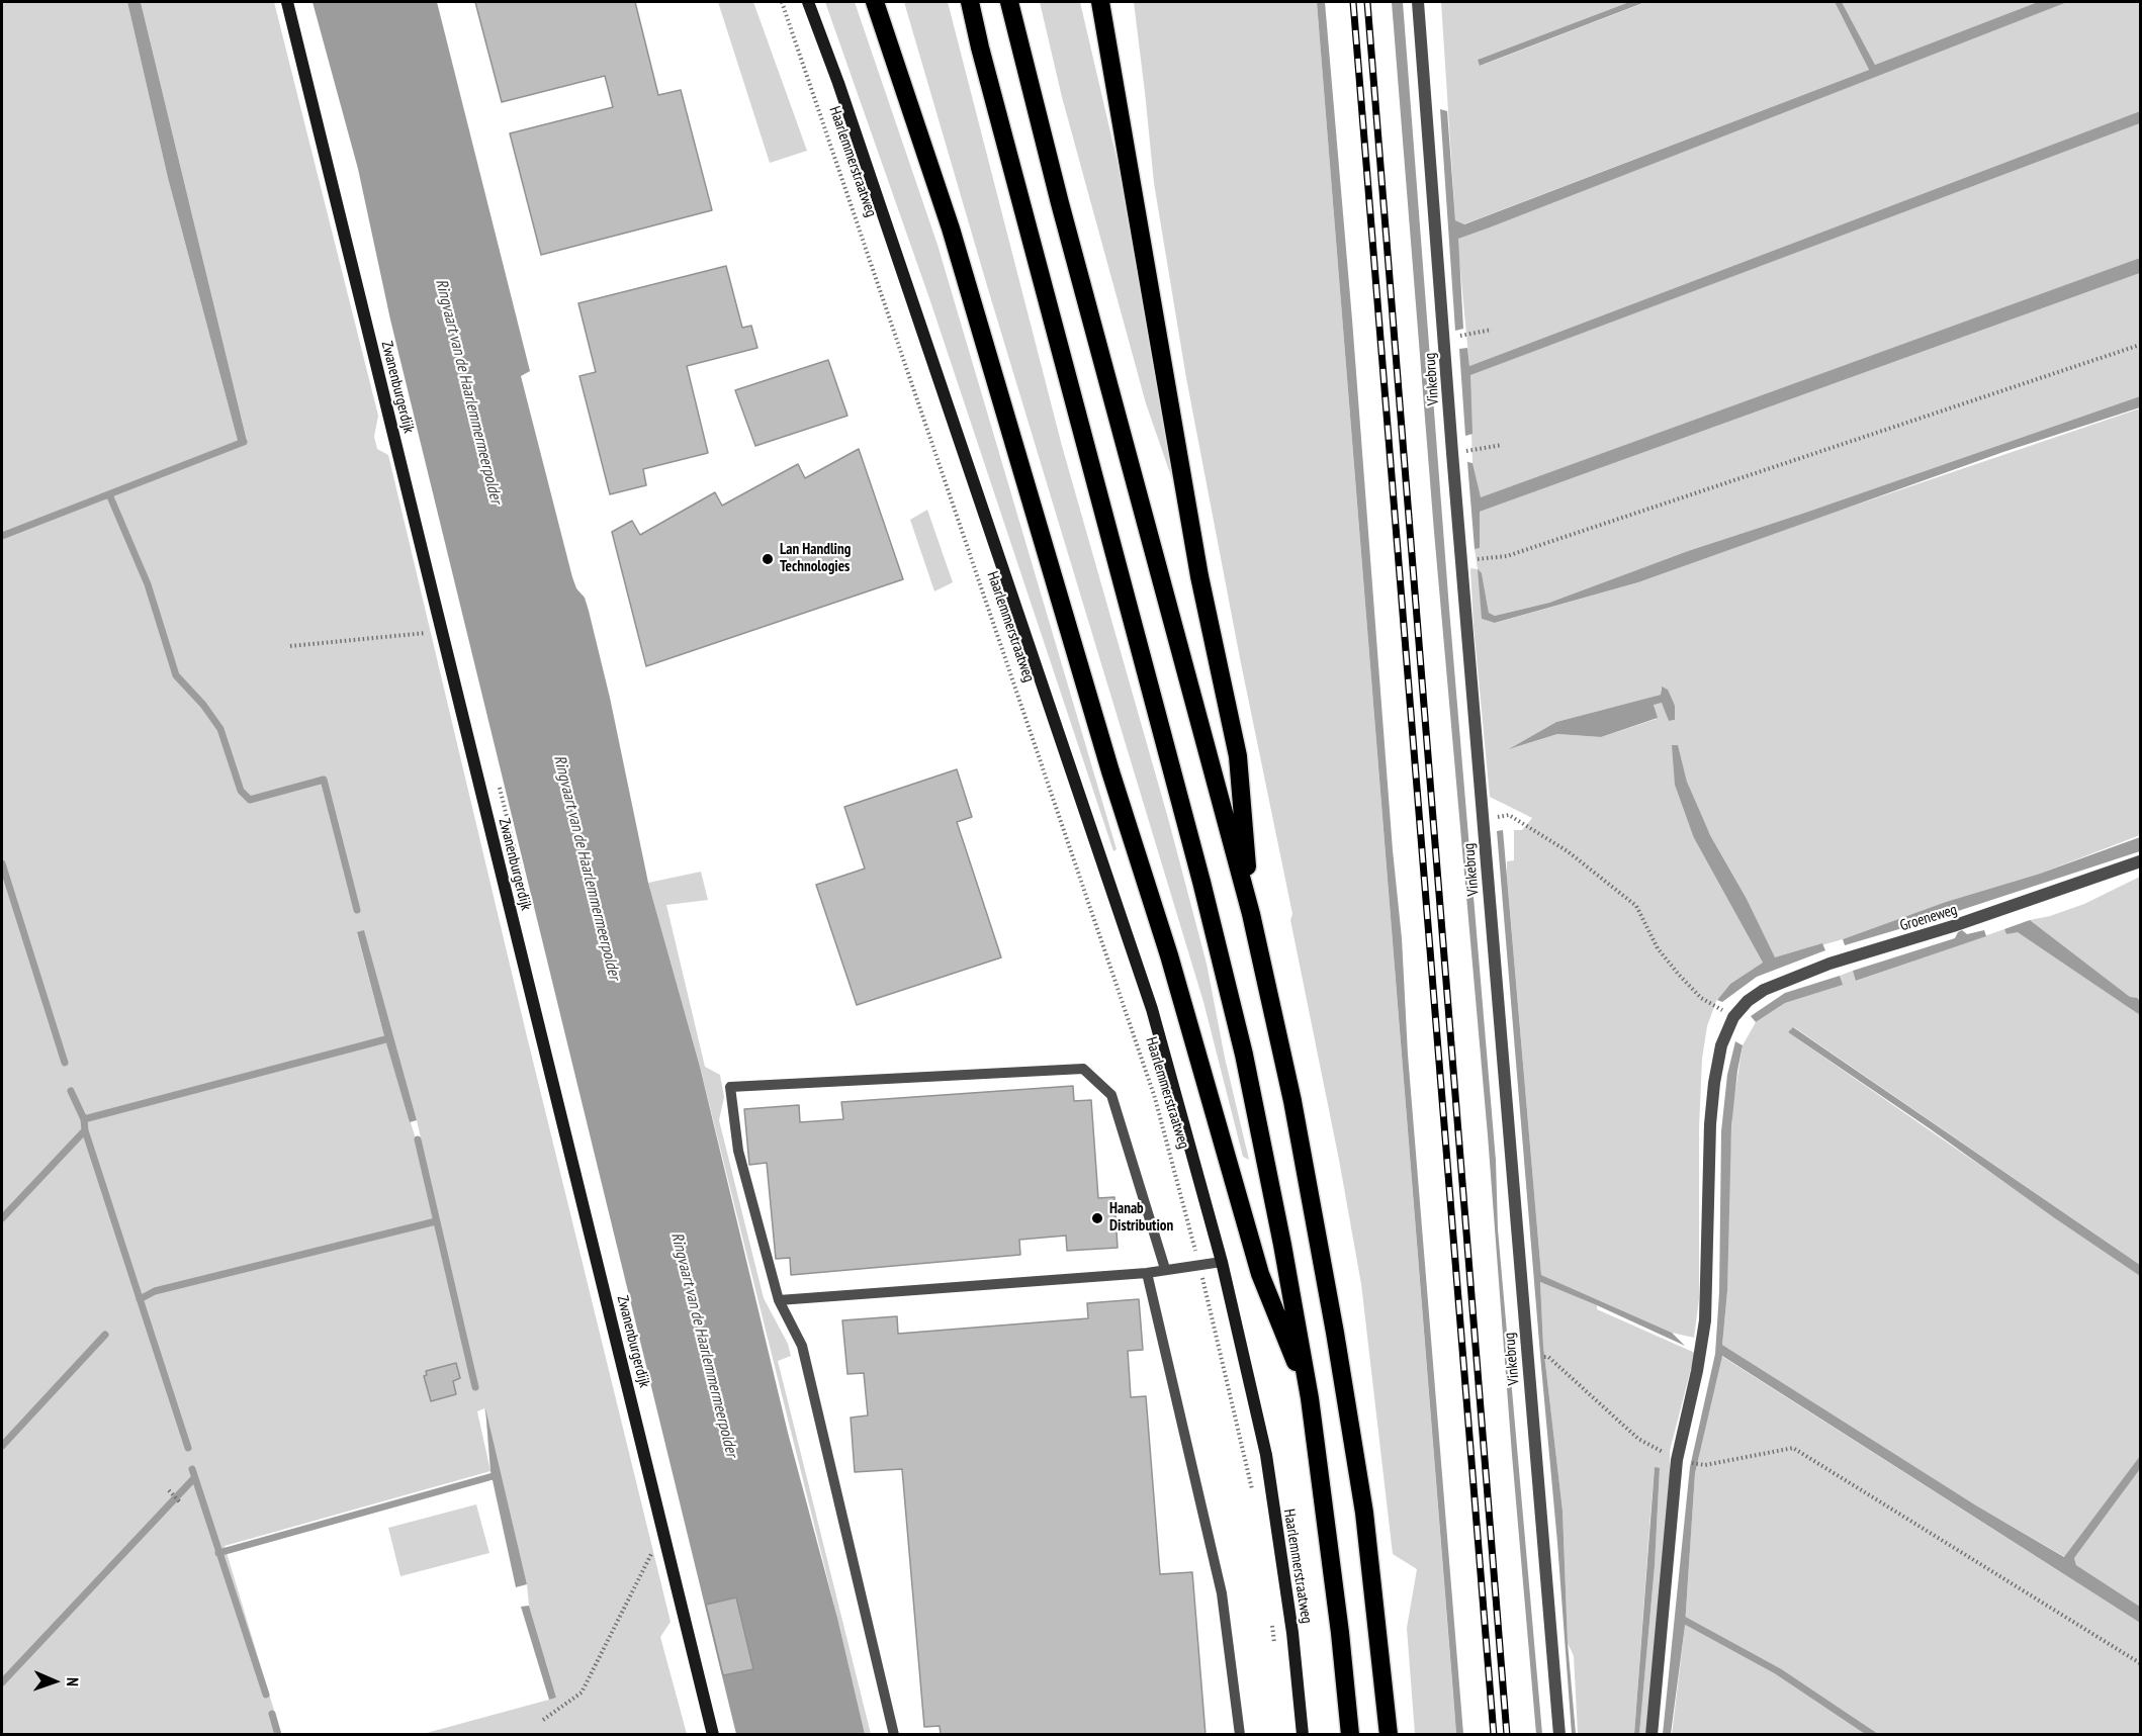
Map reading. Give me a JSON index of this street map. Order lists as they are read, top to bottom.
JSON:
{
  "streets": {
    "main road": ["Haarlemmerstraatweg", "Zwanenburgerdijk"],
    "street": ["Vinkebrug", "Groeneweg"]
  },
  "water": ["Ringvaart van de Haarlemmermeerpolder"],
  "places": ["Lan Handling Technologies", "Hanab Distribution"],
  "north": "right"
}
